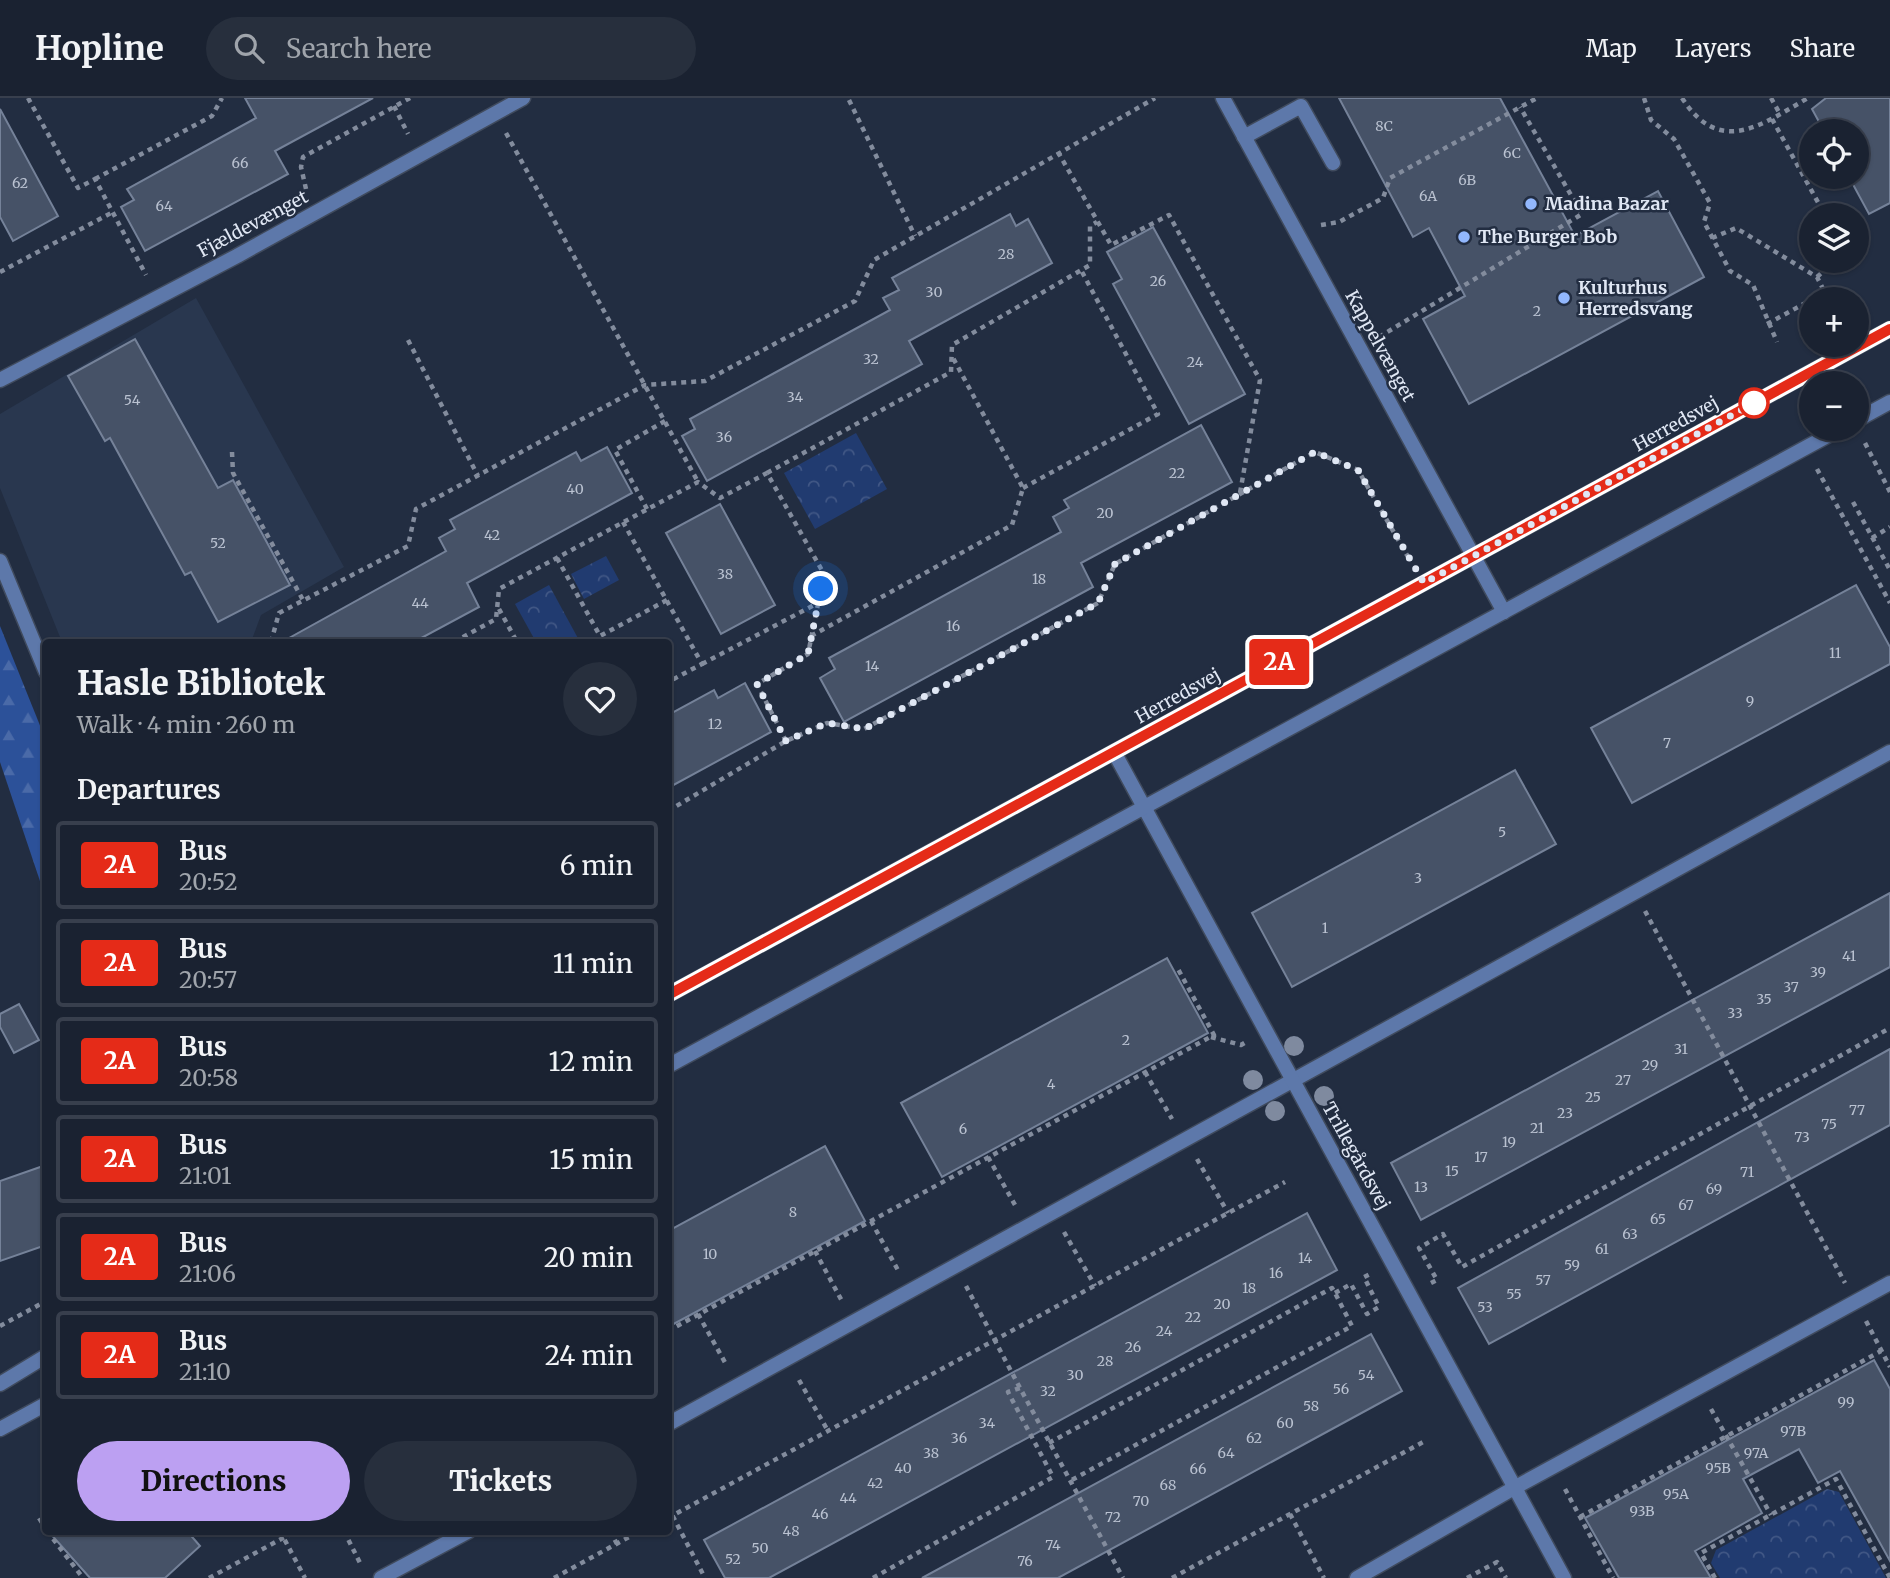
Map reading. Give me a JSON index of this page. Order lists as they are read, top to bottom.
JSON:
{
  "streets": {
    "street": [
      "Fjældevænget",
      "Kappelvænget",
      "Herredsvej",
      "Trillegårdsvej"
    ]
  },
  "crossings": [
    ["Kappelvænget", "Herredsvej"],
    ["Herredsvej", "Trillegårdsvej"]
  ],
  "places": ["Madina Bazar", "The Burger Bob", "Kulturhus Herredsvang"],
  "lines": ["bus line 2A"],
  "house_numbers": [
    "8C",
    "6C",
    "66",
    "6B",
    "62",
    "6A",
    "64",
    "28",
    "26",
    "30",
    "2",
    "32",
    "24",
    "34",
    "54",
    "36",
    "22",
    "40",
    "20",
    "42",
    "52",
    "38",
    "18",
    "44",
    "16",
    "11",
    "14",
    "9",
    "12",
    "7",
    "5",
    "3",
    "1",
    "41",
    "39",
    "37",
    "35",
    "33",
    "2",
    "31",
    "29",
    "27",
    "4",
    "25",
    "77",
    "23",
    "75",
    "21",
    "6",
    "73",
    "19",
    "17",
    "15",
    "71",
    "13",
    "69",
    "67",
    "8",
    "65",
    "63",
    "61",
    "10",
    "14",
    "59",
    "16",
    "57",
    "18",
    "55",
    "20",
    "53",
    "22",
    "24",
    "26",
    "28",
    "30",
    "54",
    "56",
    "32",
    "99",
    "58",
    "34",
    "60",
    "97B",
    "36",
    "62",
    "38",
    "64",
    "97A",
    "40",
    "95B",
    "66",
    "42",
    "68",
    "95A",
    "44",
    "70",
    "93B",
    "46",
    "72",
    "48",
    "74",
    "50",
    "52",
    "76"
  ],
  "page": {
    "header": "Hopline",
    "search": "Search here",
    "nav": ["Map", "Layers", "Share"],
    "on_map": "2A",
    "map_buttons": ["+", "−"],
    "heading": [
      ["Hasle Bibliotek", "Walk · 4 min · 260 m"],
      "Departures"
    ],
    "list": [
      {
        "mark": "2A",
        "name": "Bus",
        "note": "20:52",
        "value": "6 min"
      },
      {
        "mark": "2A",
        "name": "Bus",
        "note": "20:57",
        "value": "11 min"
      },
      {
        "mark": "2A",
        "name": "Bus",
        "note": "20:58",
        "value": "12 min"
      },
      {
        "mark": "2A",
        "name": "Bus",
        "note": "21:01",
        "value": "15 min"
      },
      {
        "mark": "2A",
        "name": "Bus",
        "note": "21:06",
        "value": "20 min"
      },
      {
        "mark": "2A",
        "name": "Bus",
        "note": "21:10",
        "value": "24 min"
      }
    ],
    "buttons": ["Directions", "Tickets"]
  }
}
